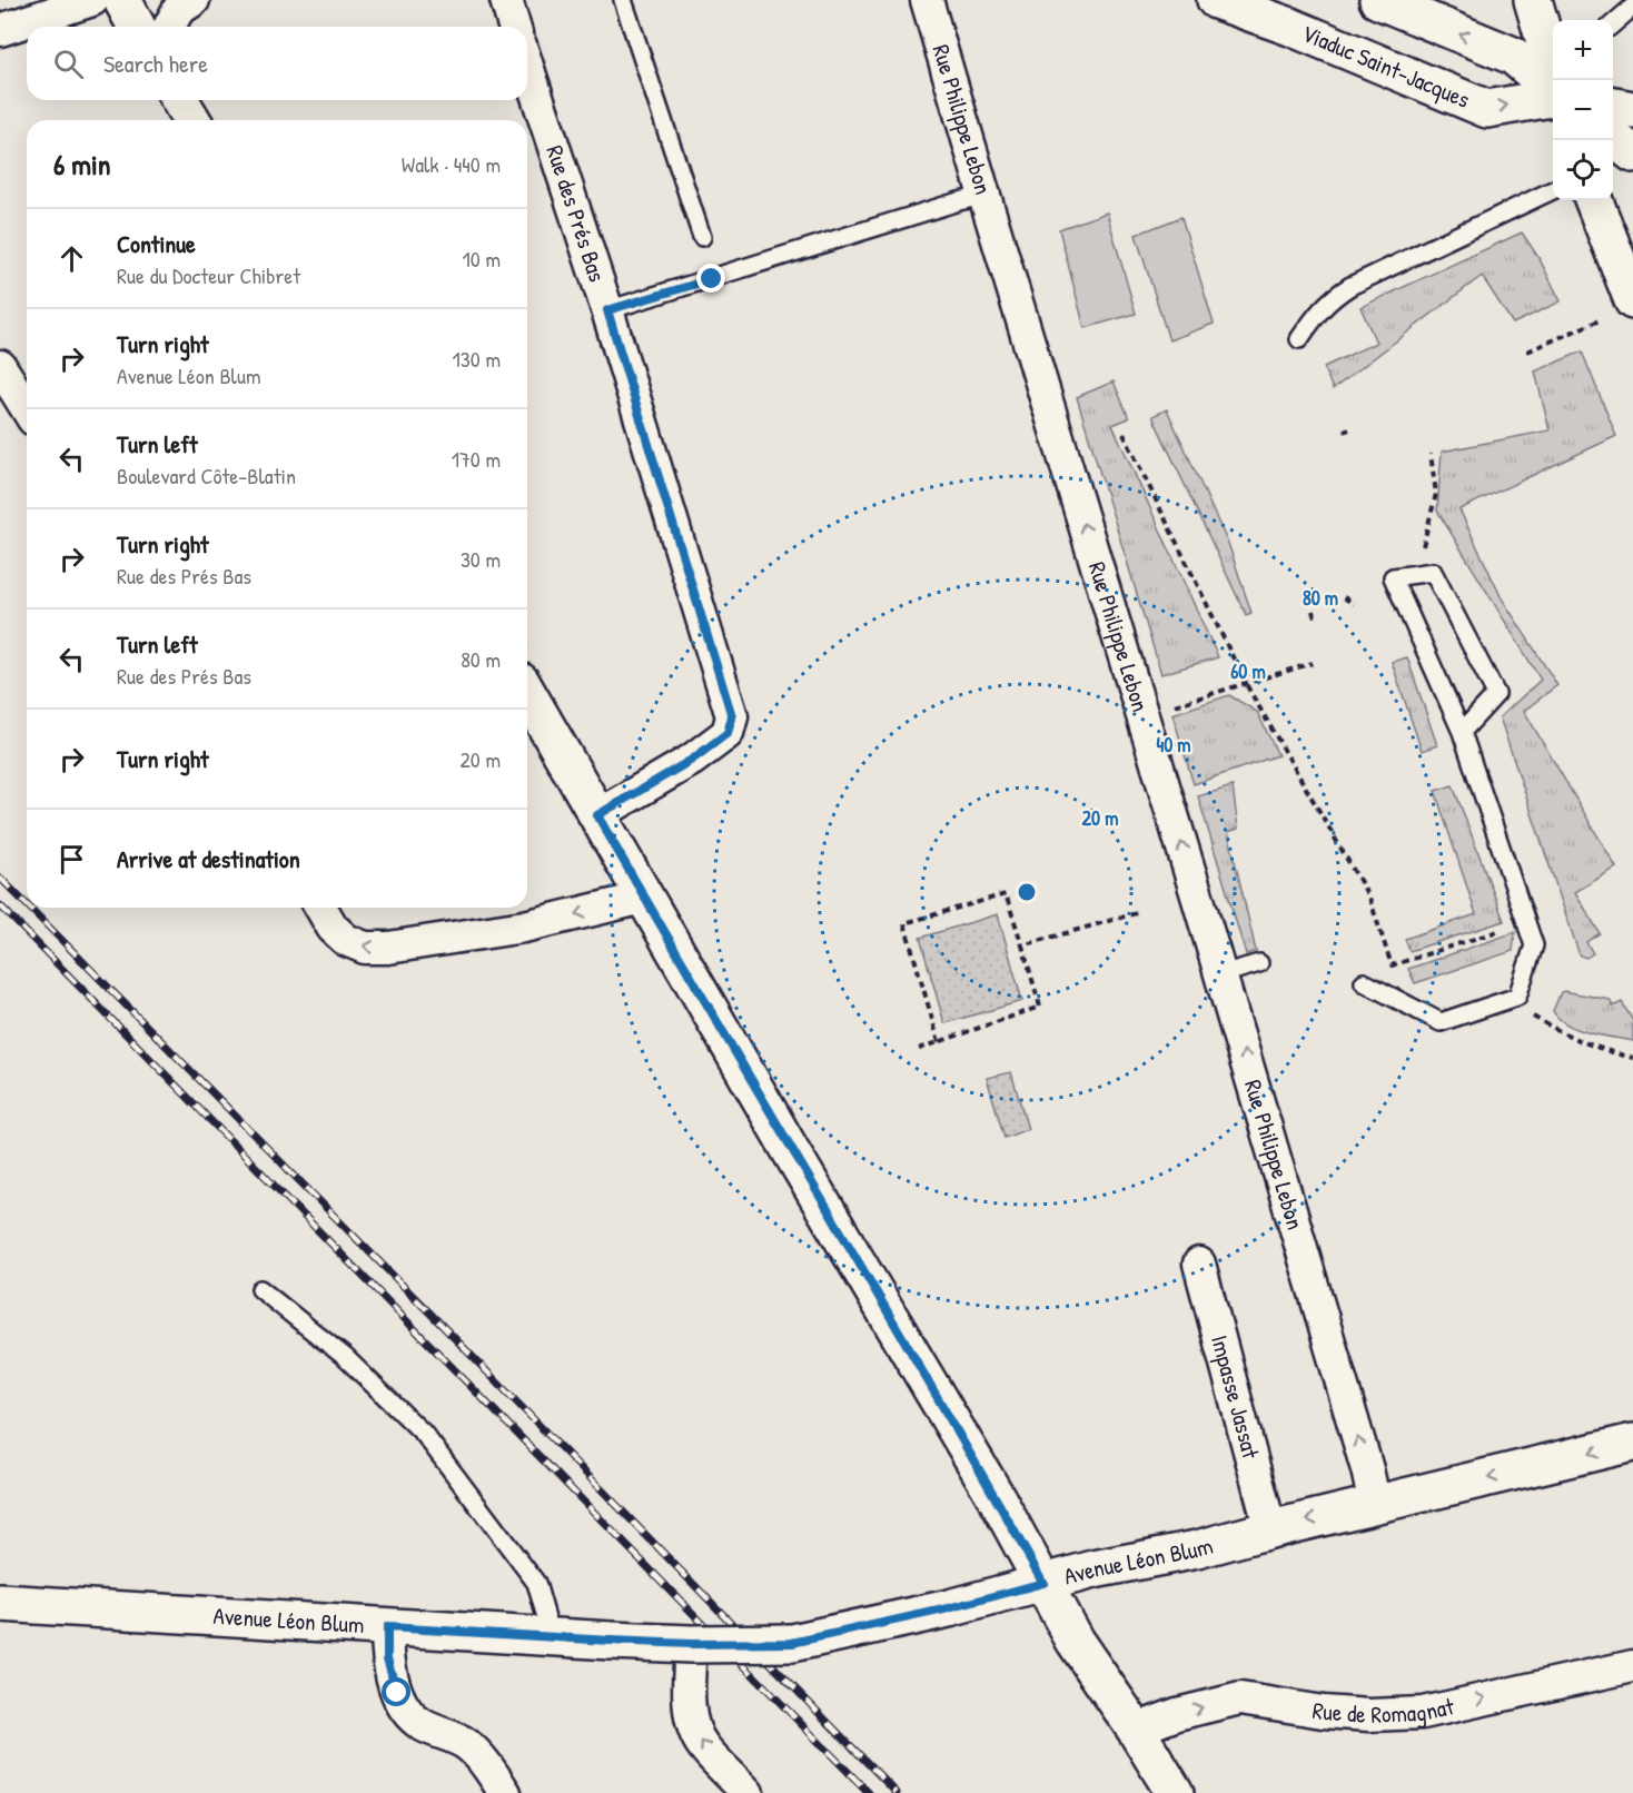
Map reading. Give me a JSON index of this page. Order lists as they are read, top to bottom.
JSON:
{
  "streets": {
    "main road": ["Viaduc Saint-Jacques", "Avenue Léon Blum"],
    "street": [
      "Rue Philippe Lebon",
      "Rue des Prés Bas",
      "Impasse Jassat",
      "Rue de Romagnat"
    ]
  },
  "crossings": [
    ["Rue Philippe Lebon", "Avenue Léon Blum"],
    ["Impasse Jassat", "Avenue Léon Blum"]
  ],
  "one_way": ["Rue Philippe Lebon", "Rue de Romagnat"],
  "page": {
    "map_buttons": ["+", "−"],
    "search": "Search here",
    "heading": ["6 min", "Walk · 440 m"],
    "list": [
      ["Continue", "Rue du Docteur Chibret", "10 m"],
      ["Turn right", "Avenue Léon Blum", "130 m"],
      ["Turn left", "Boulevard Côte-Blatin", "170 m"],
      ["Turn right", "Rue des Prés Bas", "30 m"],
      ["Turn left", "Rue des Prés Bas", "80 m"],
      ["Turn right", "20 m"],
      "Arrive at destination"
    ]
  },
  "rings": [
    "80 m",
    "60 m",
    "40 m",
    "20 m"
  ]
}
